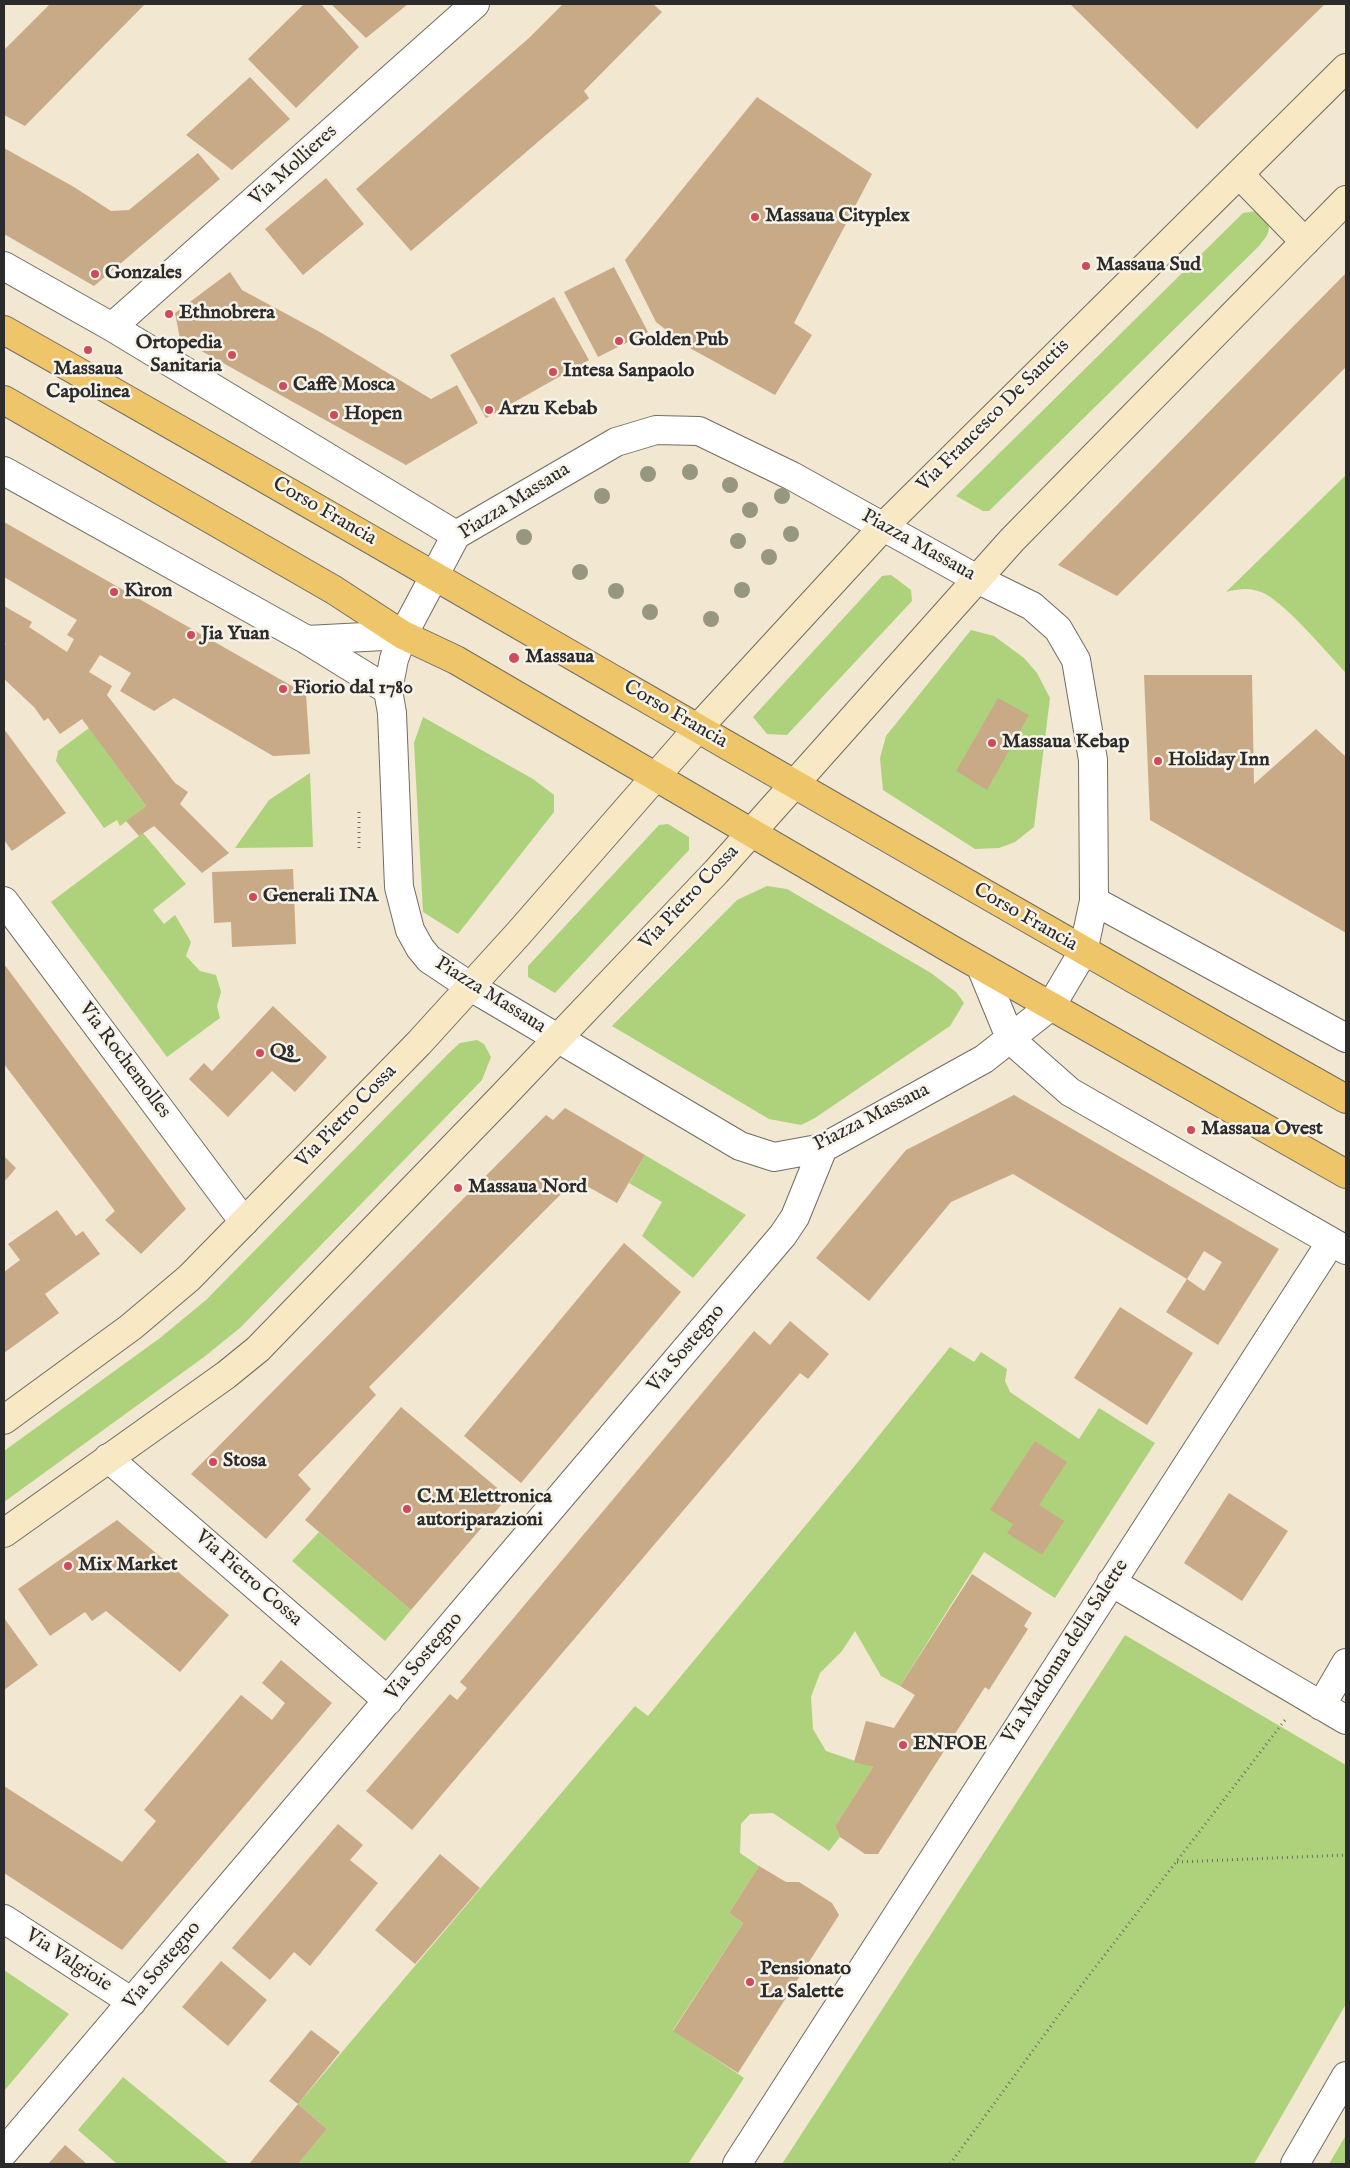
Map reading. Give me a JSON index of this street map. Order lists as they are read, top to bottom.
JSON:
{
  "streets": {
    "main road": ["Via Francesco De Sanctis", "Corso Francia", "Via Pietro Cossa"],
    "street": [
      "Via Mollieres",
      "Piazza Massaua",
      "Via Rochemolles",
      "Via Sostegno",
      "Via Madonna della Salette",
      "Via Valgioie"
    ]
  },
  "crossings": [
    ["Via Francesco De Sanctis", "Piazza Massaua"],
    ["Via Francesco De Sanctis", "Corso Francia"],
    ["Via Francesco De Sanctis", "Via Pietro Cossa"],
    ["Piazza Massaua", "Corso Francia"],
    ["Piazza Massaua", "Via Pietro Cossa"],
    ["Piazza Massaua", "Via Sostegno"],
    ["Via Pietro Cossa", "Via Rochemolles"],
    ["Via Pietro Cossa", "Via Sostegno"],
    ["Via Sostegno", "Via Valgioie"]
  ],
  "places": [
    "Massaua Cityplex",
    "Massaua Sud",
    "Gonzales",
    "Ethnobrera",
    "Golden Pub",
    "Massaua Capolinea",
    "Ortopedia Sanitaria",
    "Intesa Sanpaolo",
    "Caffè Mosca",
    "Arzu Kebab",
    "Hopen",
    "Kìron",
    "Jia Yuan",
    "Massaua",
    "Fiorio dal 1780",
    "Massaua Kebap",
    "Holiday Inn",
    "Generali INA",
    "Q8",
    "Massaua Ovest",
    "Massaua Nord",
    "Stosa",
    "C.M Elettronica autoriparazioni",
    "Mix Market",
    "ENFOE",
    "Pensionato La Salette"
  ]
}
